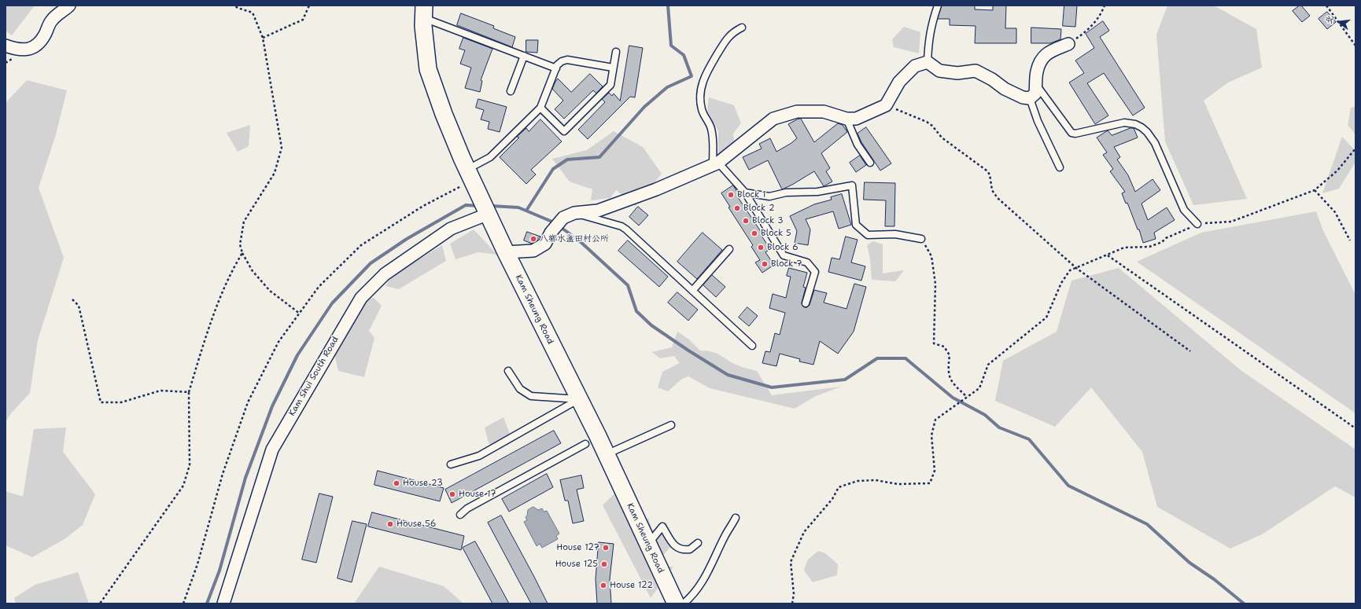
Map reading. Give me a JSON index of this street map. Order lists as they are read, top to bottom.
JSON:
{
  "streets": {
    "main road": ["Kam Sheung Road"],
    "street": ["Kam Shui South Road"]
  },
  "crossings": [
    ["Kam Sheung Road", "Kam Shui South Road"]
  ],
  "places": [
    "Block 1",
    "Block 2",
    "Block 3",
    "Block 5",
    "八鄉水盞田村公所",
    "Block 6",
    "Block 7",
    "House 23",
    "House 17",
    "House 56",
    "House 127",
    "House 125",
    "House 122"
  ],
  "north": "left"
}
